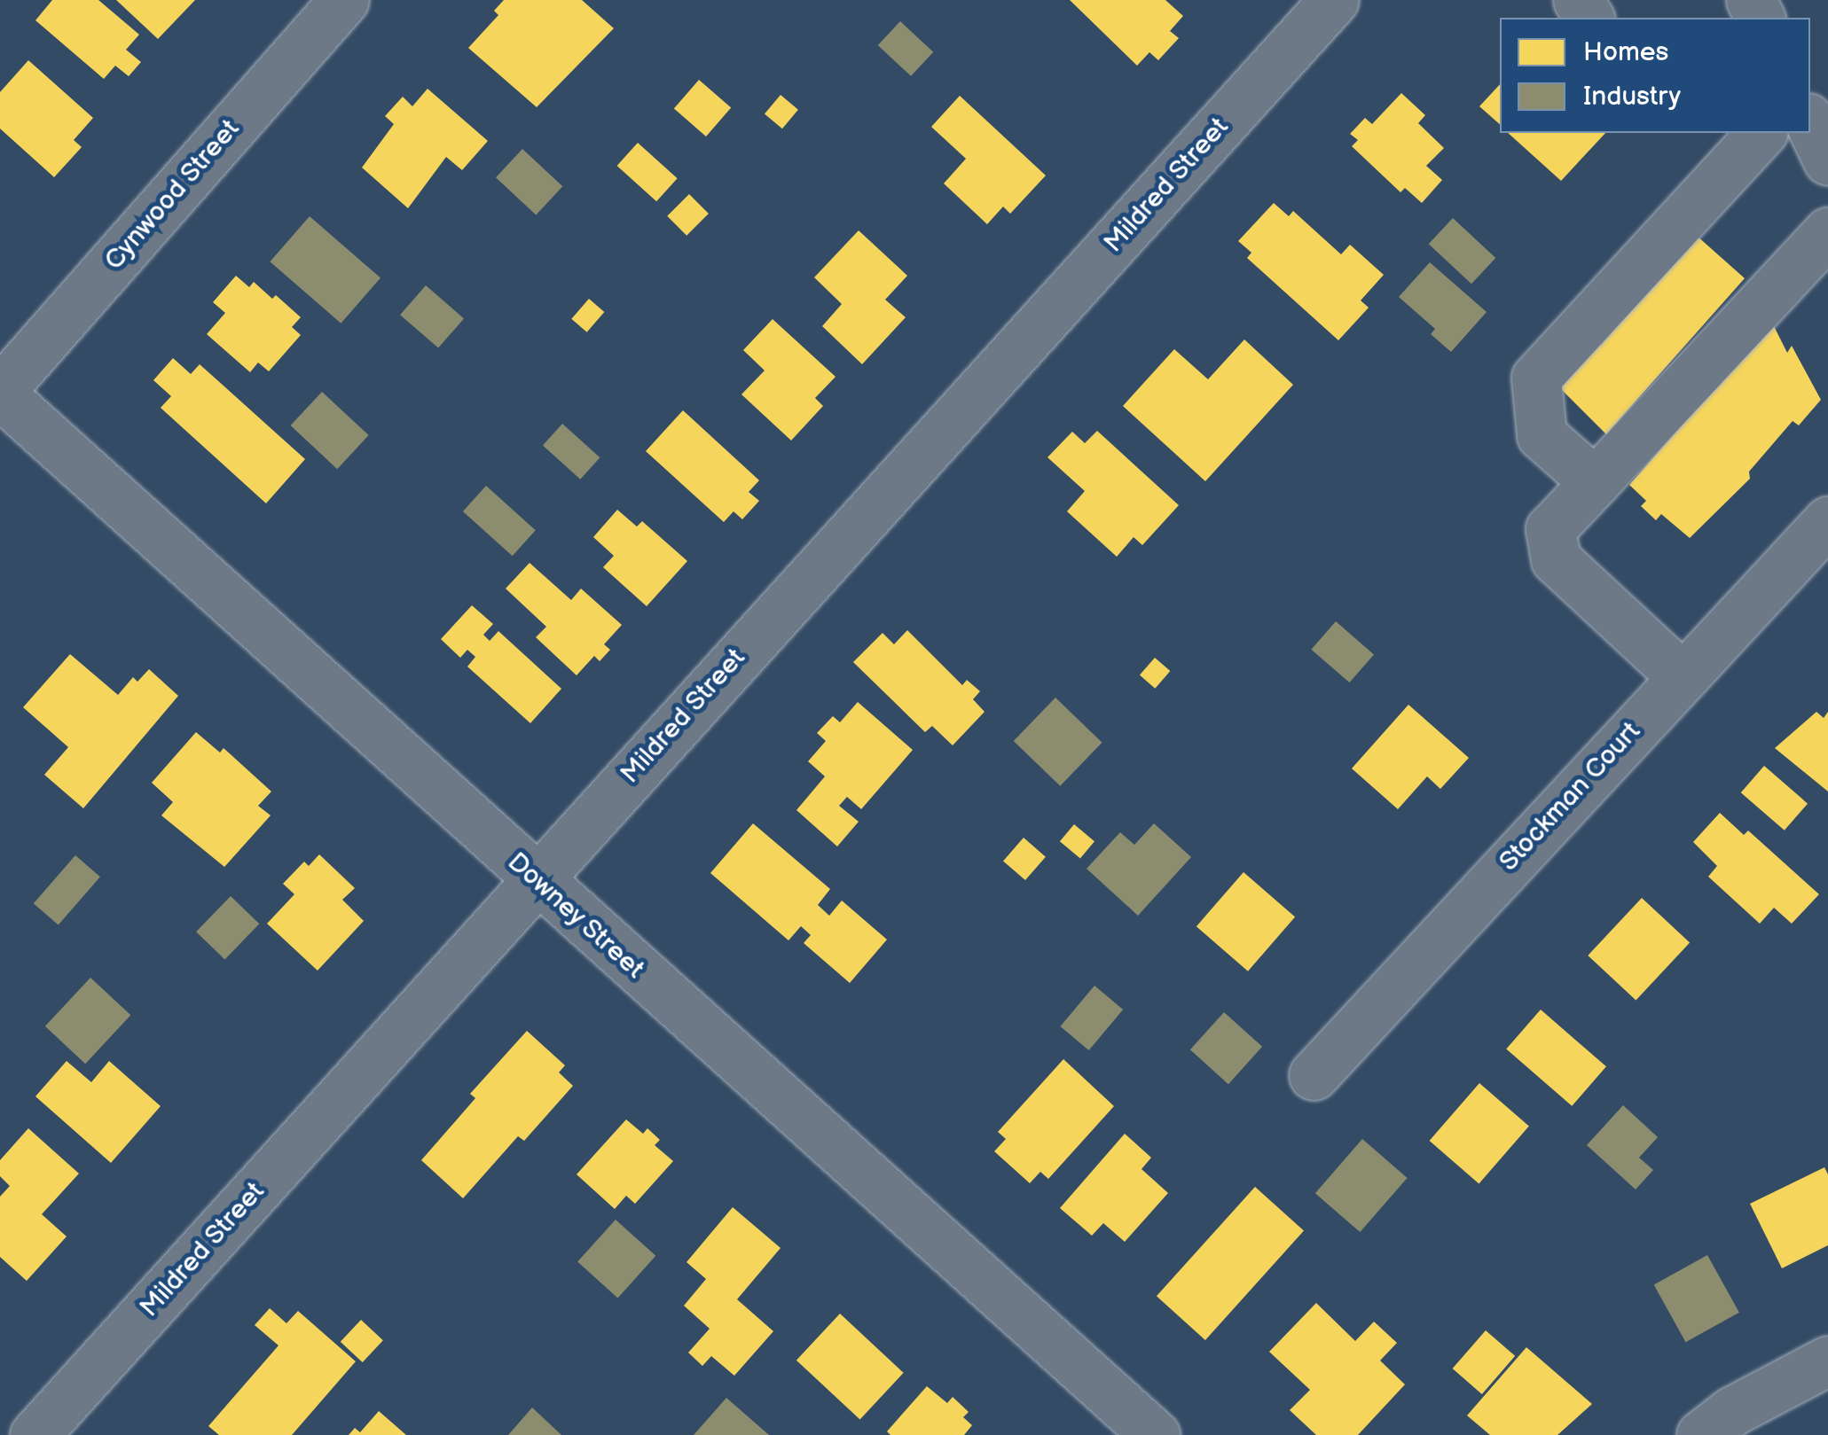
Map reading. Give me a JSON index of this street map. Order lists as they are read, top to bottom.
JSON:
{
  "streets": {
    "street": [
      "Mildred Street",
      "Cynwood Street",
      "Stockman Court",
      "Downey Street"
    ]
  },
  "crossings": [
    ["Mildred Street", "Downey Street"],
    ["Cynwood Street", "Downey Street"]
  ],
  "legend": ["Homes", "Industry"]
}
